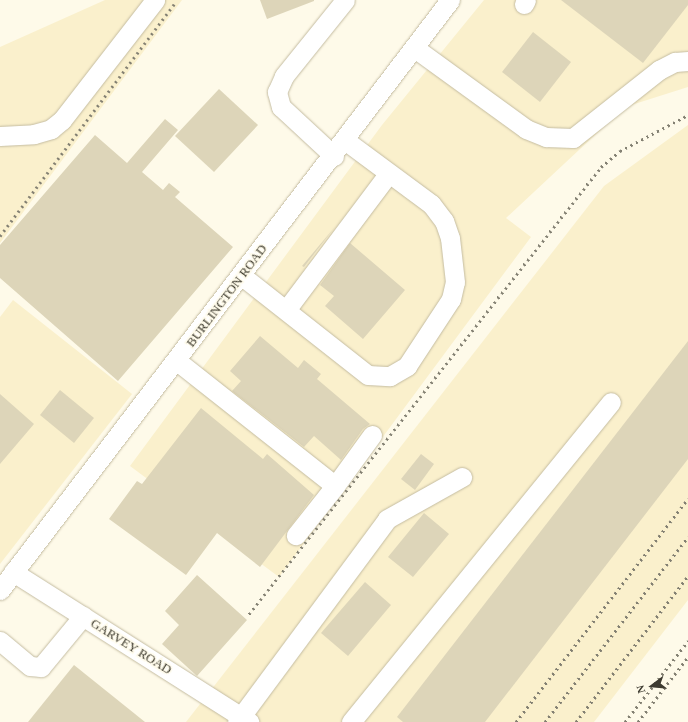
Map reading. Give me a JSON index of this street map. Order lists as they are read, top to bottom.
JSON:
{
  "streets": {
    "street": ["BURLINGTON ROAD", "GARVEY ROAD"]
  },
  "crossings": [
    ["BURLINGTON ROAD", "GARVEY ROAD"]
  ],
  "north": "left"
}
